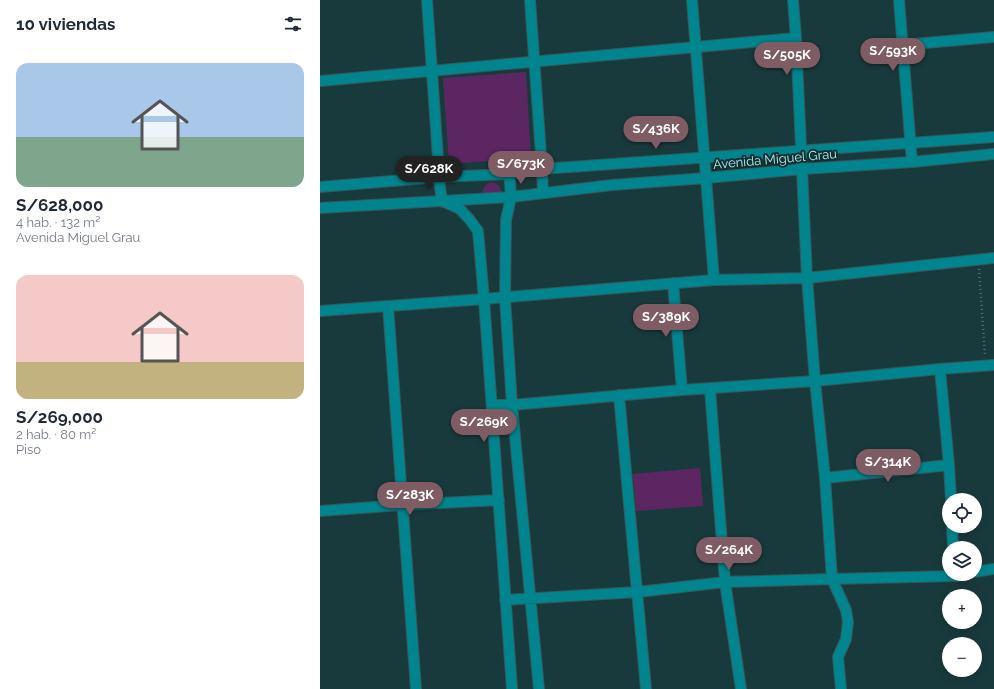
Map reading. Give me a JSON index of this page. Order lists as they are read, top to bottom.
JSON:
{
  "streets": {
    "street": ["Avenida Miguel Grau"]
  },
  "page": {
    "heading": "10 viviendas",
    "price": [
      "S/593K",
      "S/505K",
      "S/436K",
      "S/673K",
      "S/628K",
      "S/389K",
      "S/269K",
      "S/314K",
      "S/283K",
      "S/264K"
    ],
    "list": [
      {
        "name": "S/628,000",
        "note": "4 hab. · 132 m² · Avenida Miguel Grau"
      },
      {
        "name": "S/269,000",
        "note": "2 hab. · 80 m² · Piso"
      }
    ],
    "map_buttons": ["+", "−"]
  }
}
